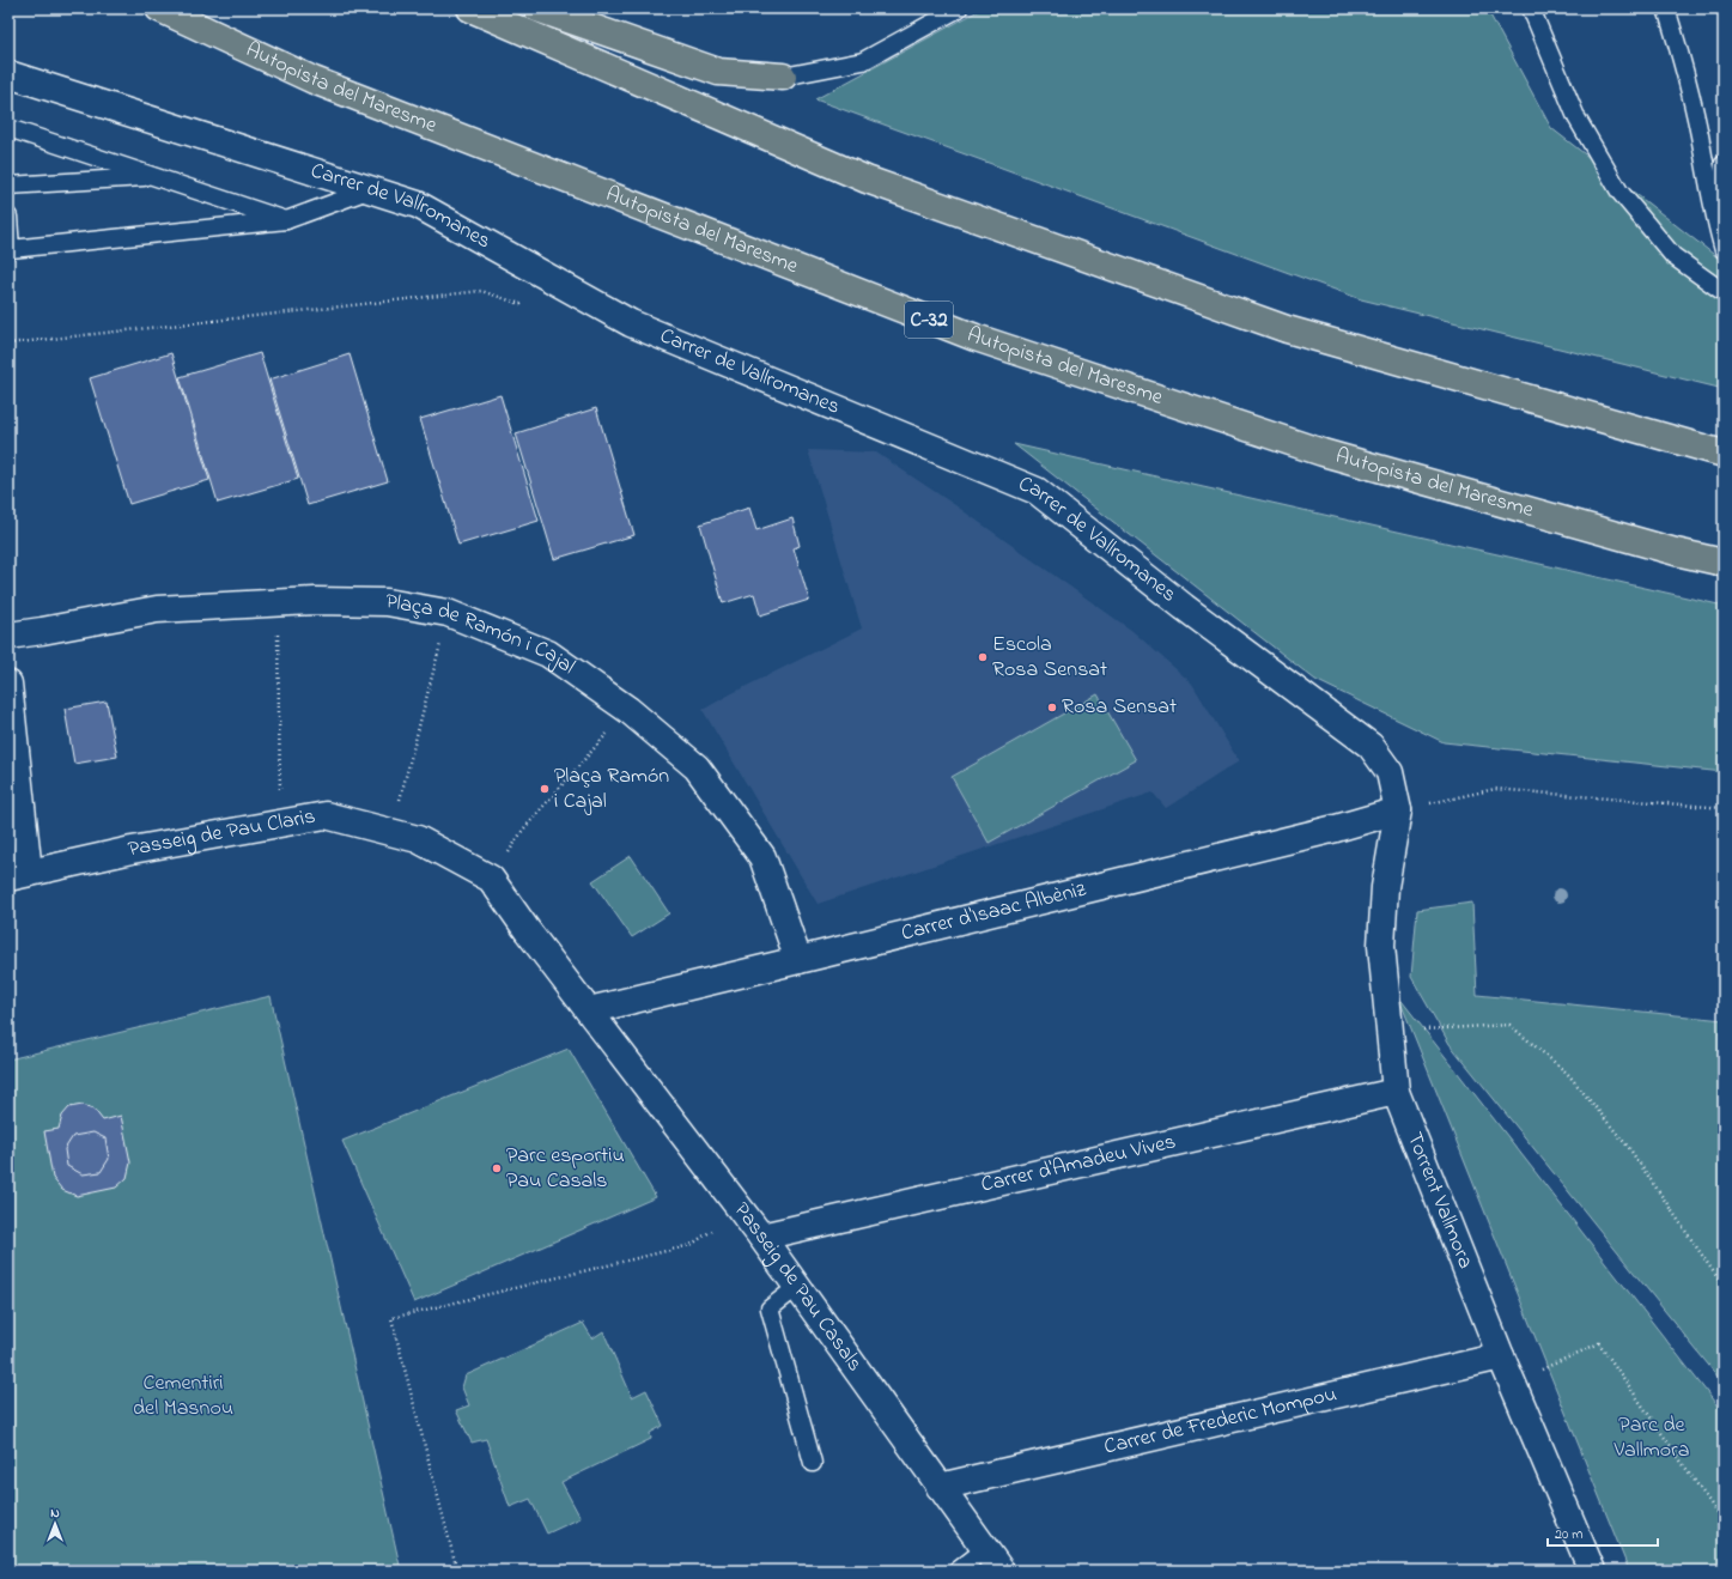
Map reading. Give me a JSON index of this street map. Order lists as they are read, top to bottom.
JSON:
{
  "streets": {
    "highway": ["Autopista del Maresme", "C-32"],
    "street": [
      "Carrer de Vallromanes",
      "Plaça de Ramón i Cajal",
      "Passeig de Pau Claris",
      "Carrer d'Isaac Albèniz",
      "Carrer d'Amadeu Vives",
      "Torrent Vallmora",
      "Passeig de Pau Casals",
      "Carrer de Frederic Mompou"
    ]
  },
  "crossings": [
    ["Carrer de Vallromanes", "Carrer d'Isaac Albèniz"],
    ["Carrer de Vallromanes", "Torrent Vallmora"],
    ["Plaça de Ramón i Cajal", "Carrer d'Isaac Albèniz"],
    ["Passeig de Pau Claris", "Carrer d'Isaac Albèniz"],
    ["Passeig de Pau Claris", "Passeig de Pau Casals"],
    ["Carrer d'Isaac Albèniz", "Torrent Vallmora"],
    ["Carrer d'Isaac Albèniz", "Passeig de Pau Casals"],
    ["Carrer d'Amadeu Vives", "Torrent Vallmora"],
    ["Carrer d'Amadeu Vives", "Passeig de Pau Casals"],
    ["Torrent Vallmora", "Carrer de Frederic Mompou"],
    ["Passeig de Pau Casals", "Carrer de Frederic Mompou"]
  ],
  "parks": ["Cementiri del Masnou", "Parc de Vallmora"],
  "places": [
    "Escola Rosa Sensat",
    "Rosa Sensat",
    "Plaça Ramón i Cajal",
    "Parc esportiu Pau Casals"
  ],
  "scale_bar": "20 m",
  "north": "top"
}
